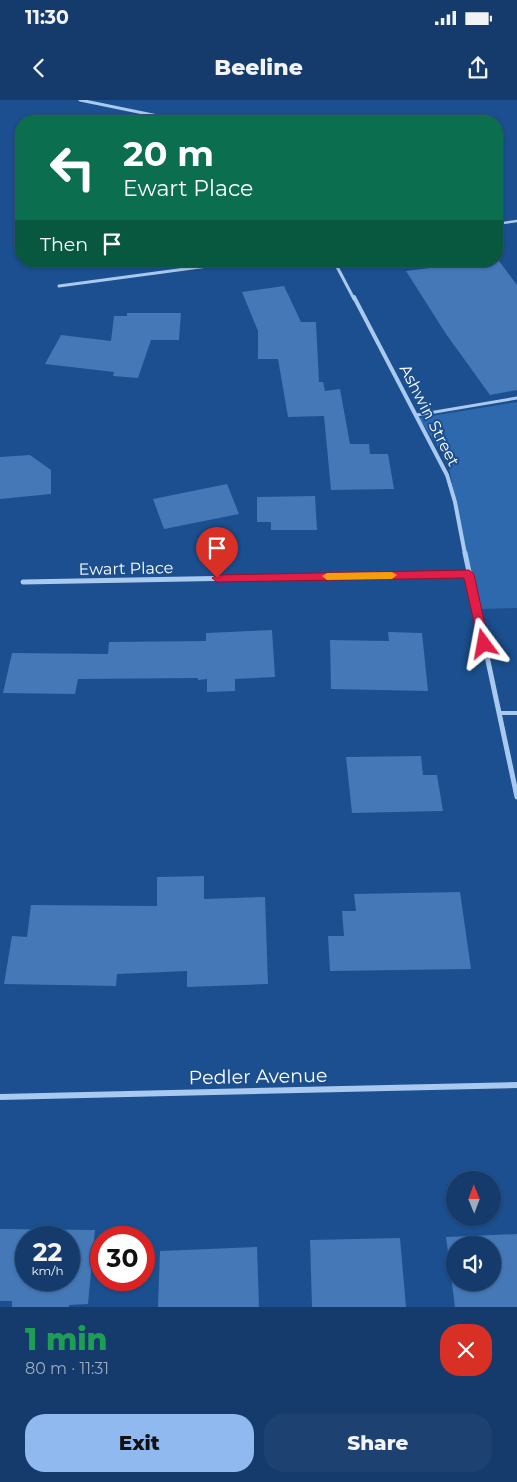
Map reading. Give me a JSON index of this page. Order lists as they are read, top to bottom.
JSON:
{
  "streets": {
    "street": ["Ashwin Street", "Ewart Place", "Pedler Avenue"]
  },
  "crossings": [
    ["Ashwin Street", "Ewart Place"]
  ],
  "north": "top",
  "page": {
    "status": "11:30",
    "header": "Beeline",
    "turn": ["20 m", "Ewart Place"],
    "then": "Then",
    "speed": "22 km/h",
    "limit": "30",
    "heading": ["1 min", "80 m · 11:31"],
    "buttons": ["Exit", "Share"]
  }
}
